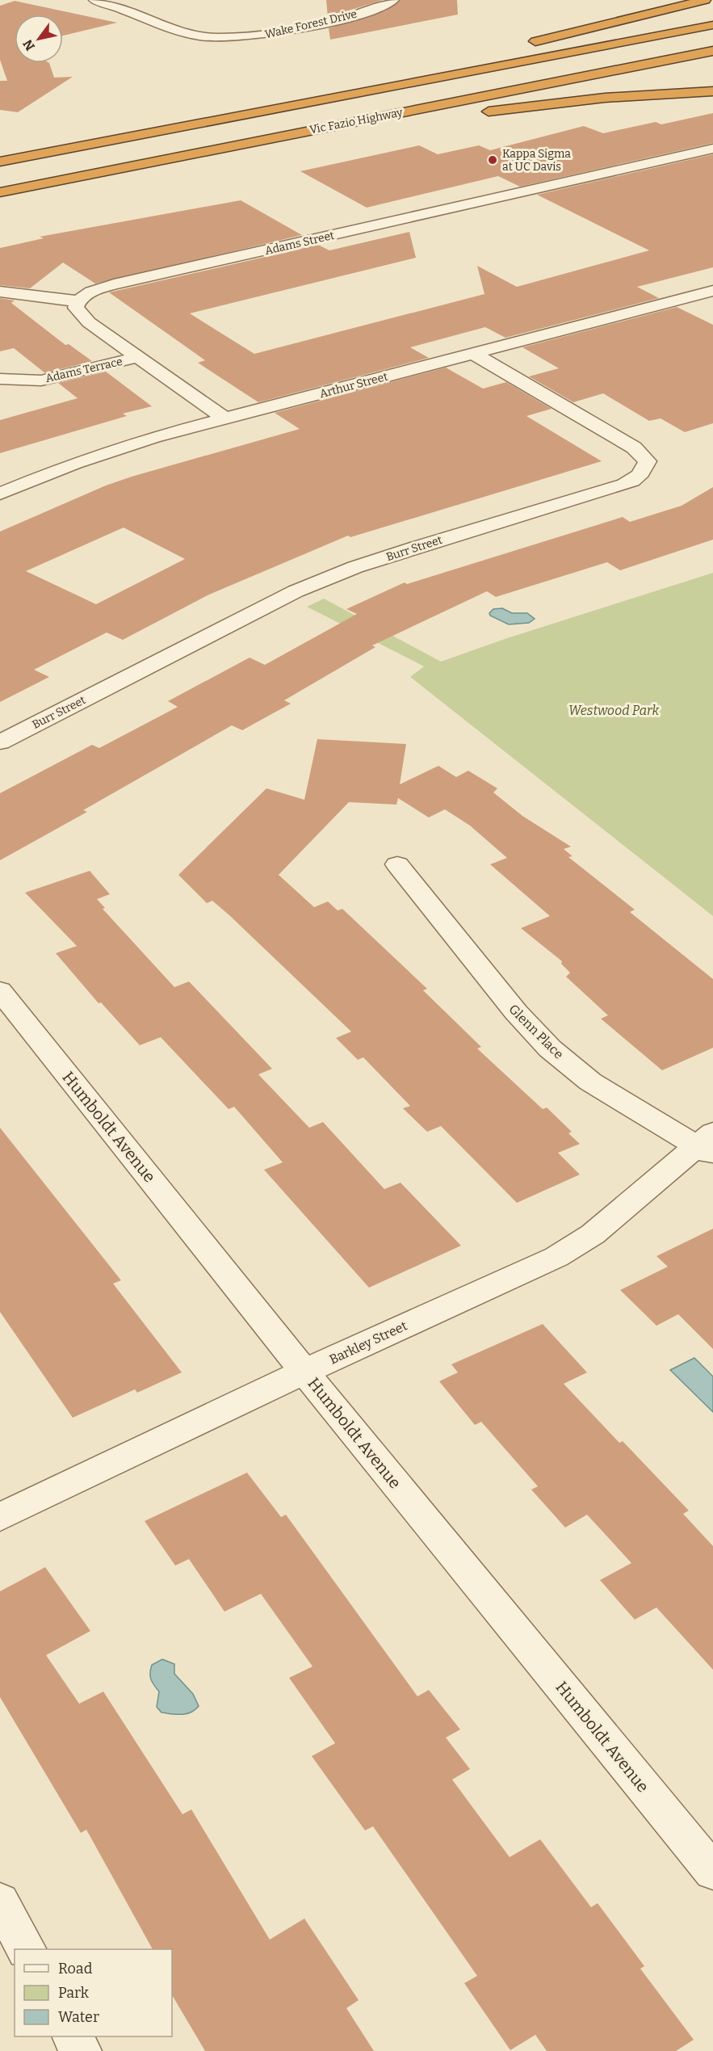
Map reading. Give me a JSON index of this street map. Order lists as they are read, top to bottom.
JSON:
{
  "streets": {
    "highway": ["Vic Fazio Highway"],
    "street": [
      "Wake Forest Drive",
      "Adams Street",
      "Adams Terrace",
      "Arthur Street",
      "Burr Street",
      "Glenn Place",
      "Humboldt Avenue",
      "Barkley Street"
    ]
  },
  "crossings": [
    ["Arthur Street", "Burr Street"],
    ["Glenn Place", "Barkley Street"],
    ["Humboldt Avenue", "Barkley Street"]
  ],
  "parks": ["Westwood Park"],
  "places": ["Kappa Sigma at UC Davis"],
  "legend": ["Road", "Park", "Water"],
  "north": "bottom left"
}
